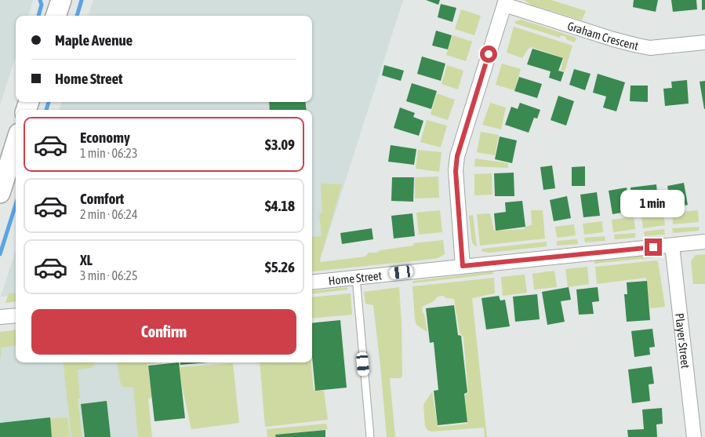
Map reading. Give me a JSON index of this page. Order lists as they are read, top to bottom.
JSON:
{
  "streets": {
    "street": ["Graham Crescent", "Home Street", "Player Street"]
  },
  "crossings": [
    ["Home Street", "Player Street"]
  ],
  "page": {
    "banner": ["Maple Avenue", "Home Street"],
    "list": [
      {
        "name": "Economy",
        "note": "1 min · 06:23",
        "value": "$3.09"
      },
      {
        "name": "Comfort",
        "note": "2 min · 06:24",
        "value": "$4.18"
      },
      {
        "name": "XL",
        "note": "3 min · 06:25",
        "value": "$5.26"
      }
    ],
    "bubble": "1 min",
    "buttons": "Confirm"
  }
}
